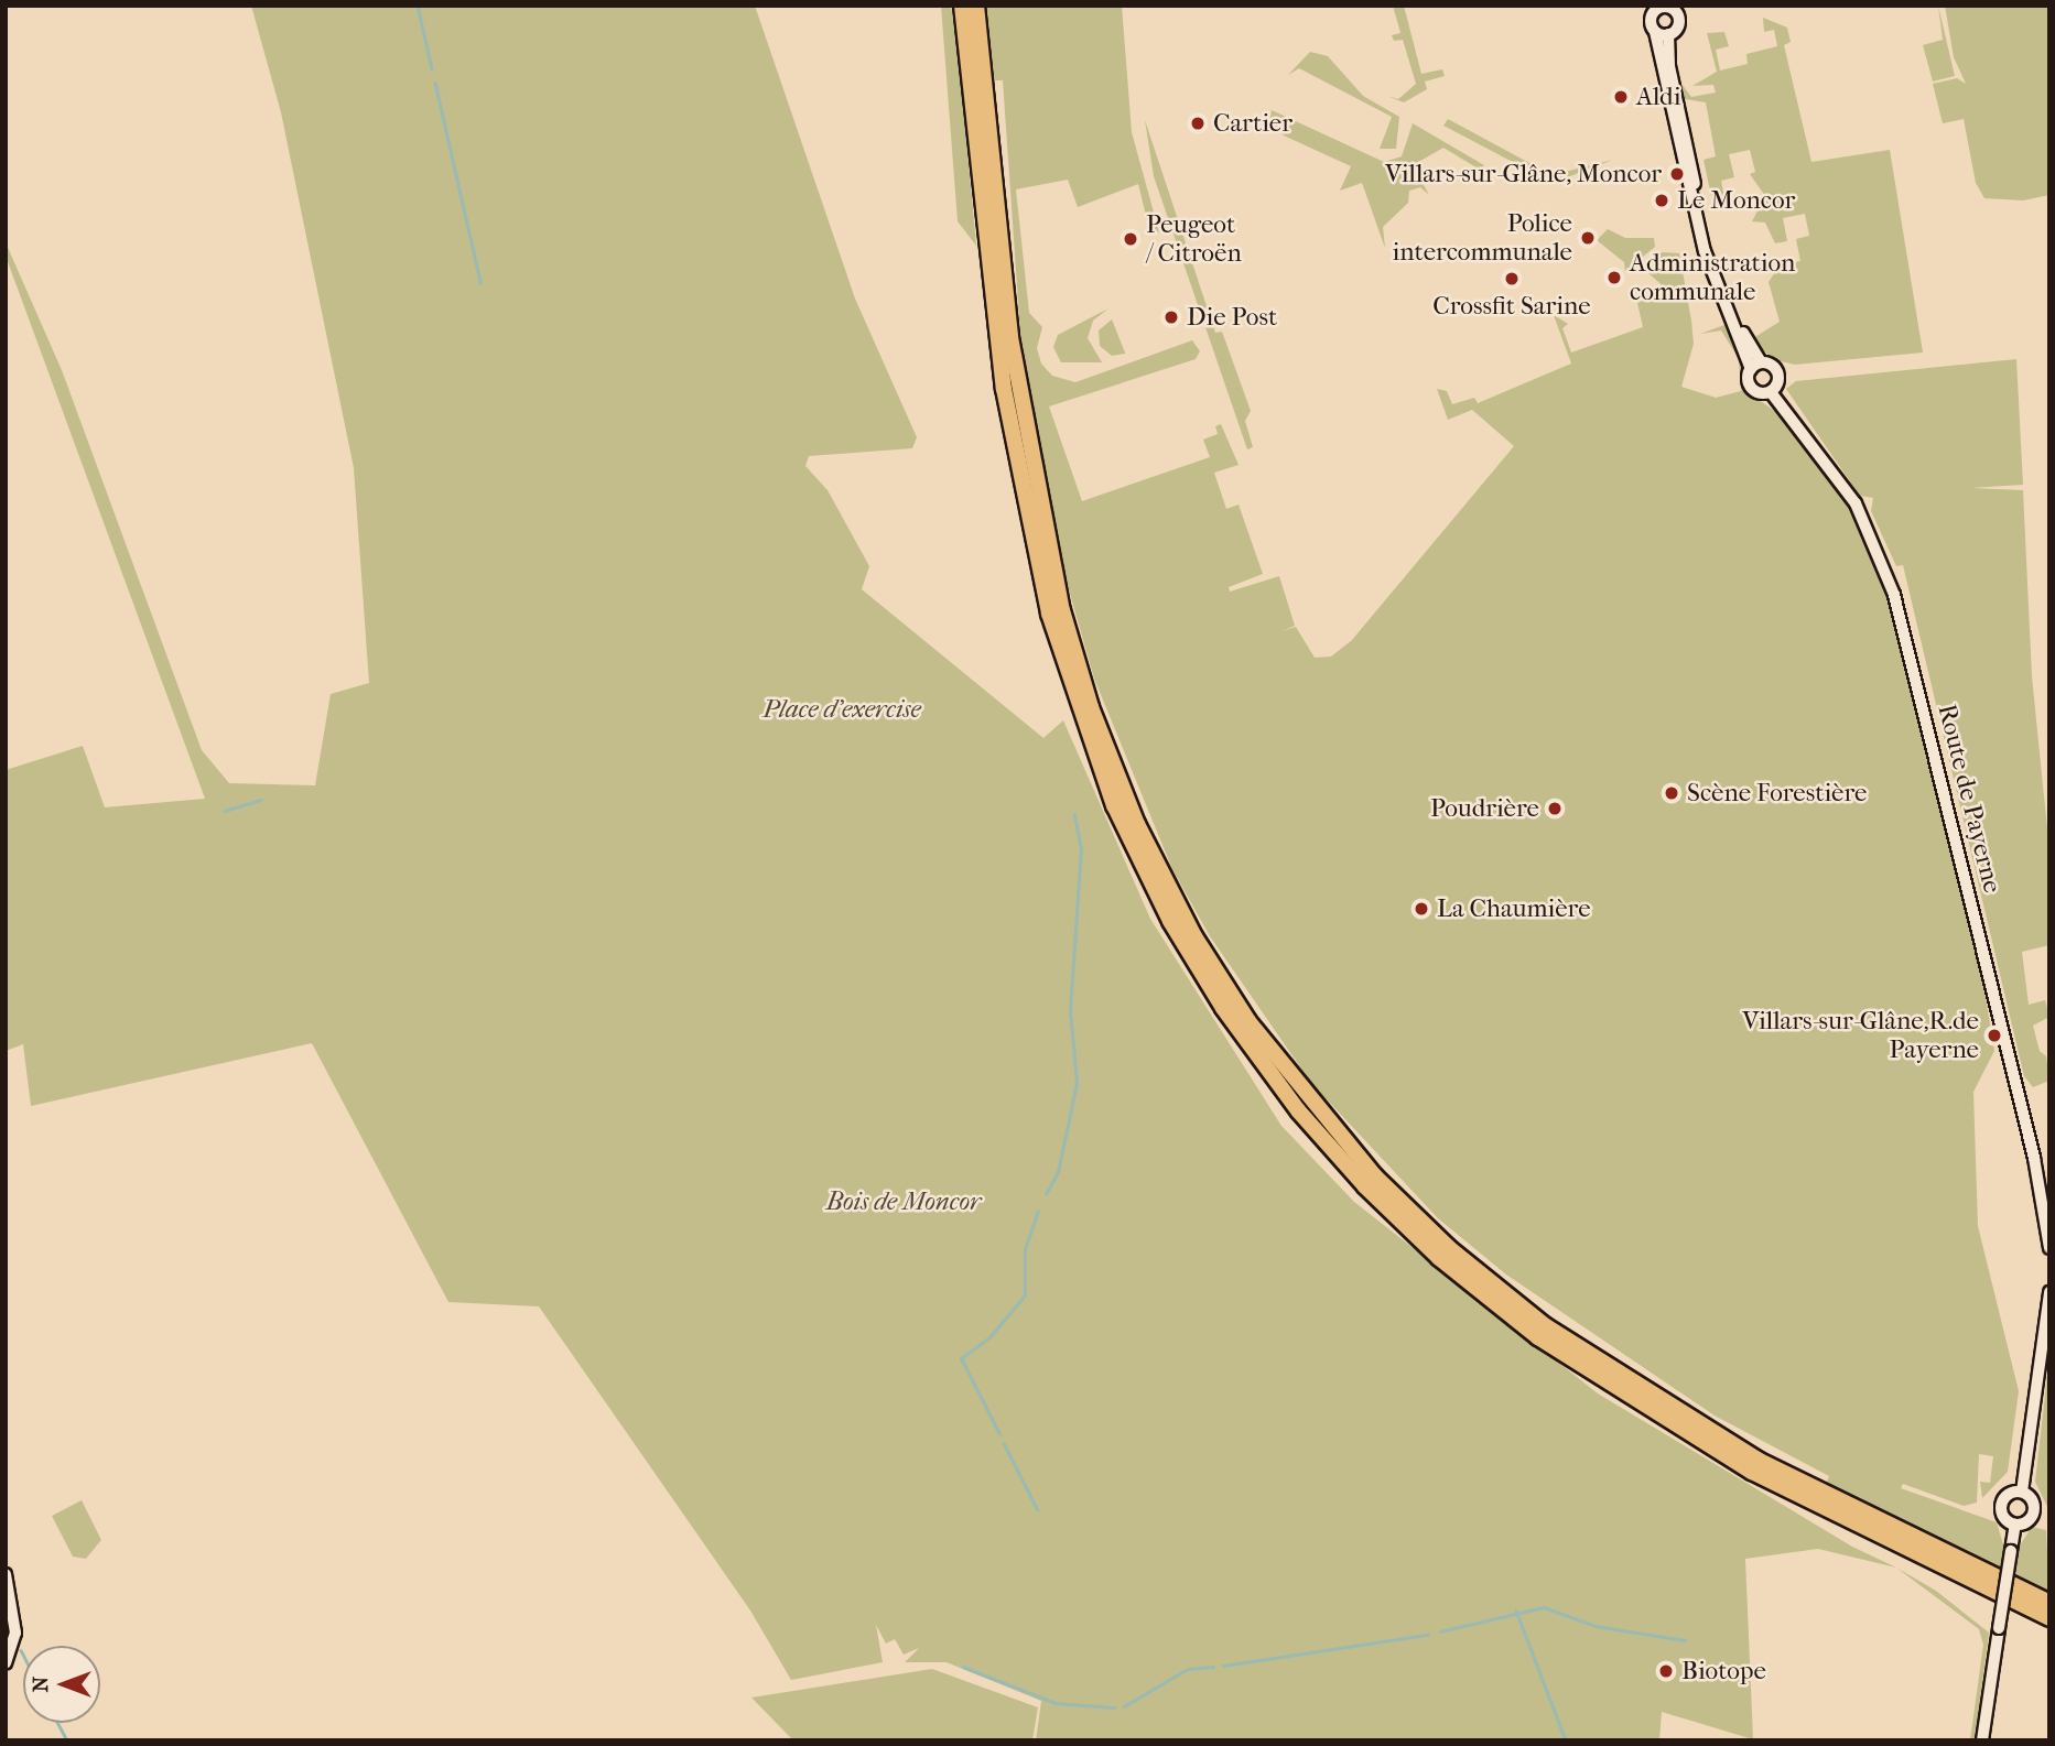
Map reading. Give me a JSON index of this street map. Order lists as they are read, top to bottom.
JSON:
{
  "streets": {
    "main road": ["Route de Payerne"]
  },
  "parks": ["Place d'exercise", "Bois de Moncor"],
  "places": [
    "Aldi",
    "Cartier",
    "Villars-sur-Glâne, Moncor",
    "Le Moncor",
    "Police intercommunale",
    "Peugeot / Citroën",
    "Administration communale",
    "Crossfit Sarine",
    "Die Post",
    "Scène Forestière",
    "Poudrière",
    "La Chaumière",
    "Villars-sur-Glâne,R.de Payerne",
    "Biotope"
  ],
  "north": "left"
}
